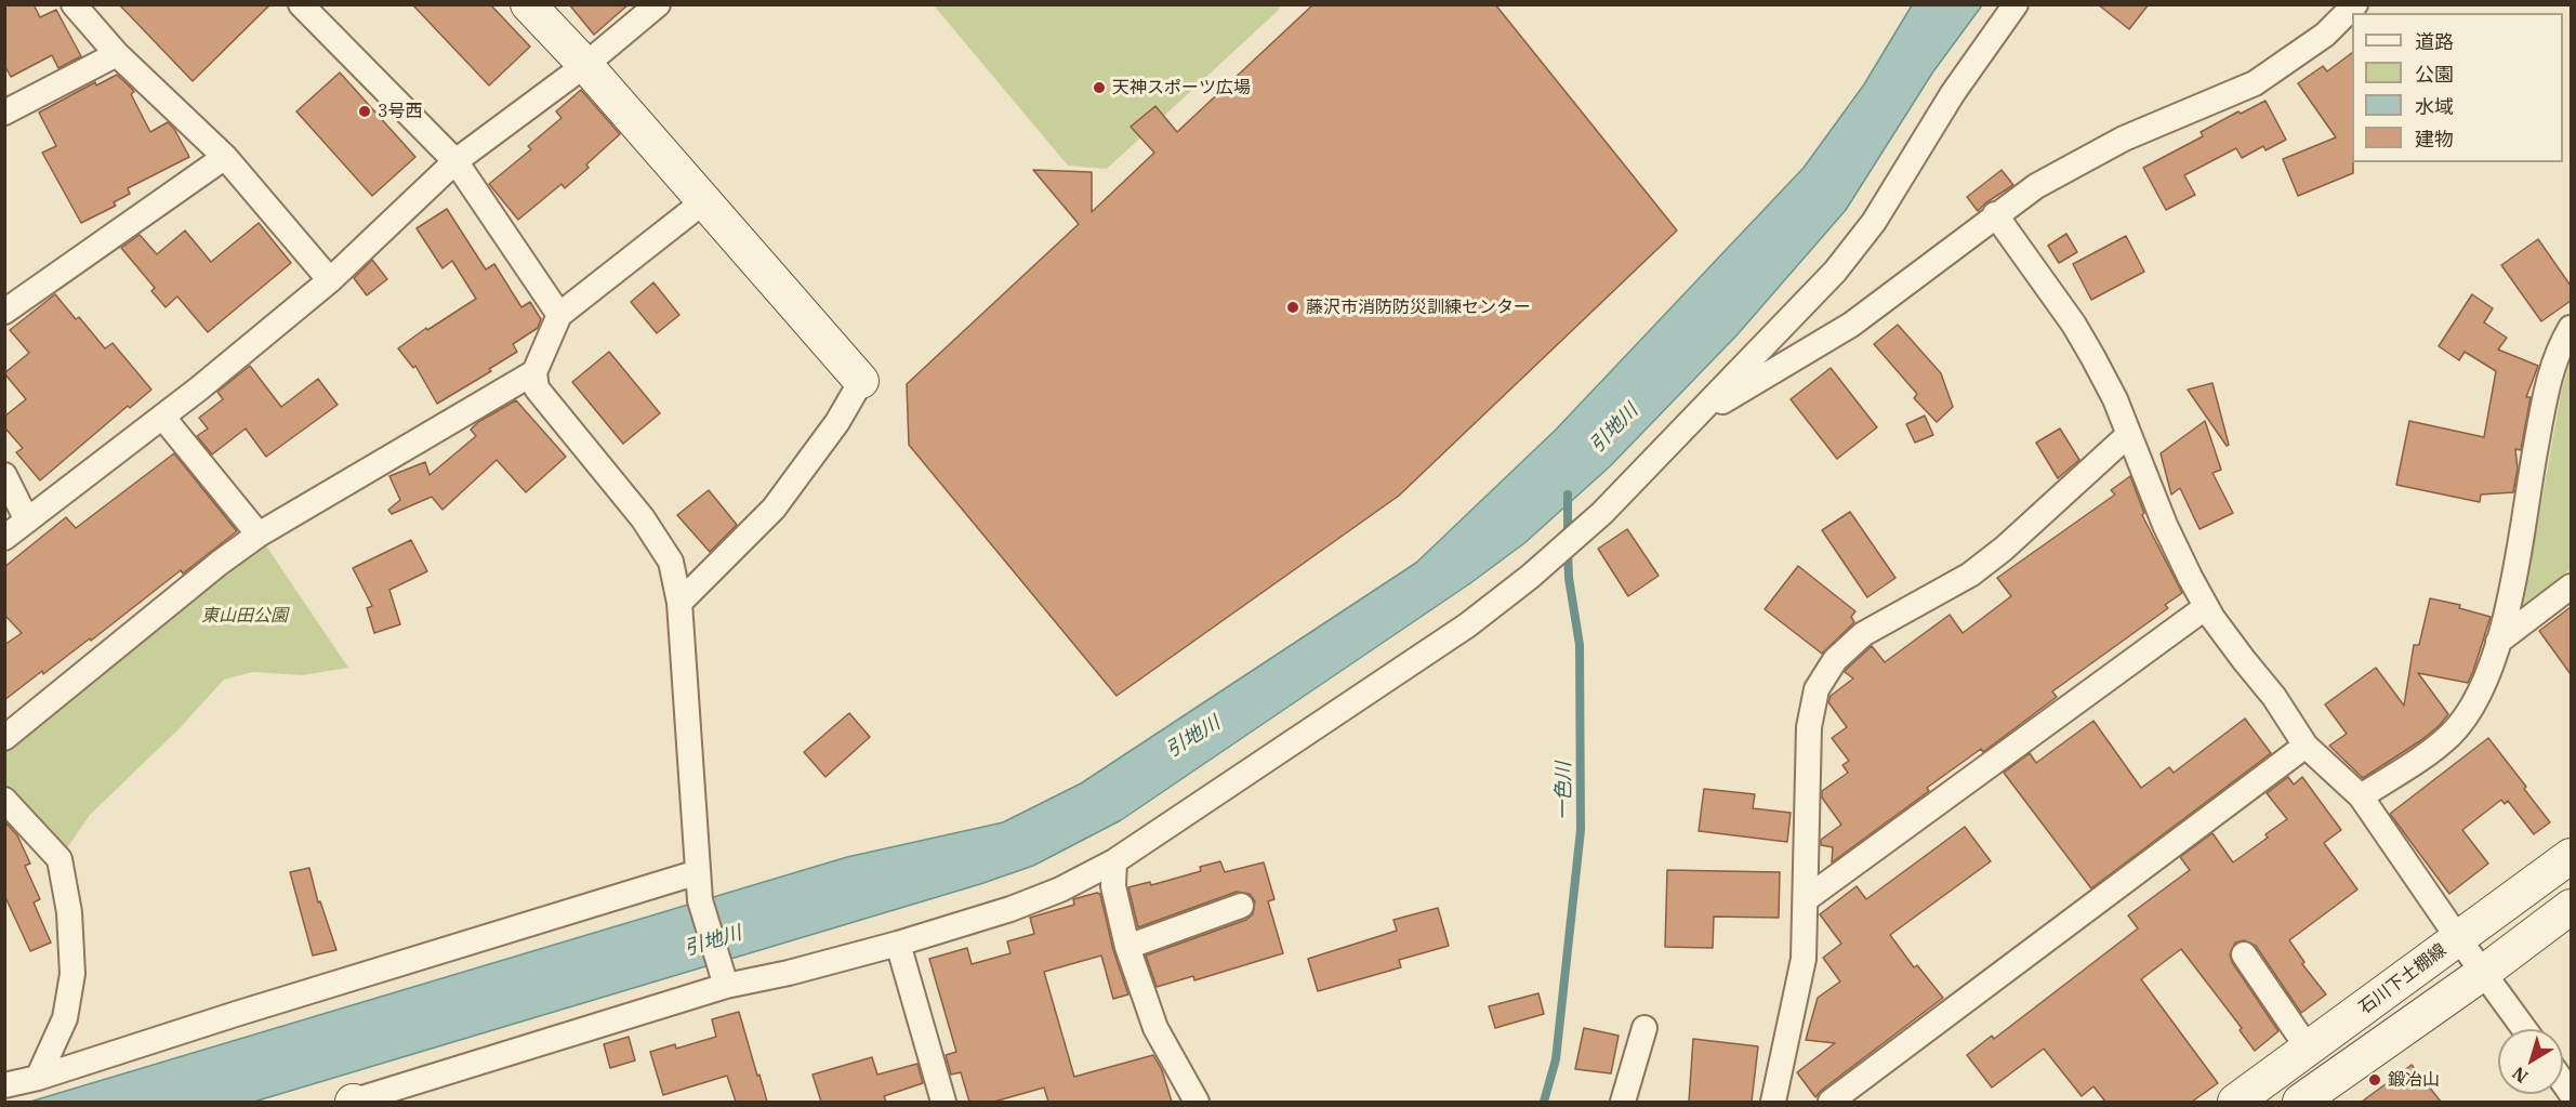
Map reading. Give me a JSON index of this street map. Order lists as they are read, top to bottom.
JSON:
{
  "streets": {
    "street": ["石川下土棚線"]
  },
  "water": ["引地川", "一色川"],
  "parks": ["東山田公園"],
  "places": [
    "天神スポーツ広場",
    "3号西",
    "藤沢市消防防災訓練センター",
    "鍛冶山"
  ],
  "legend": [
    "道路",
    "公園",
    "水域",
    "建物"
  ],
  "north": "bottom left"
}
